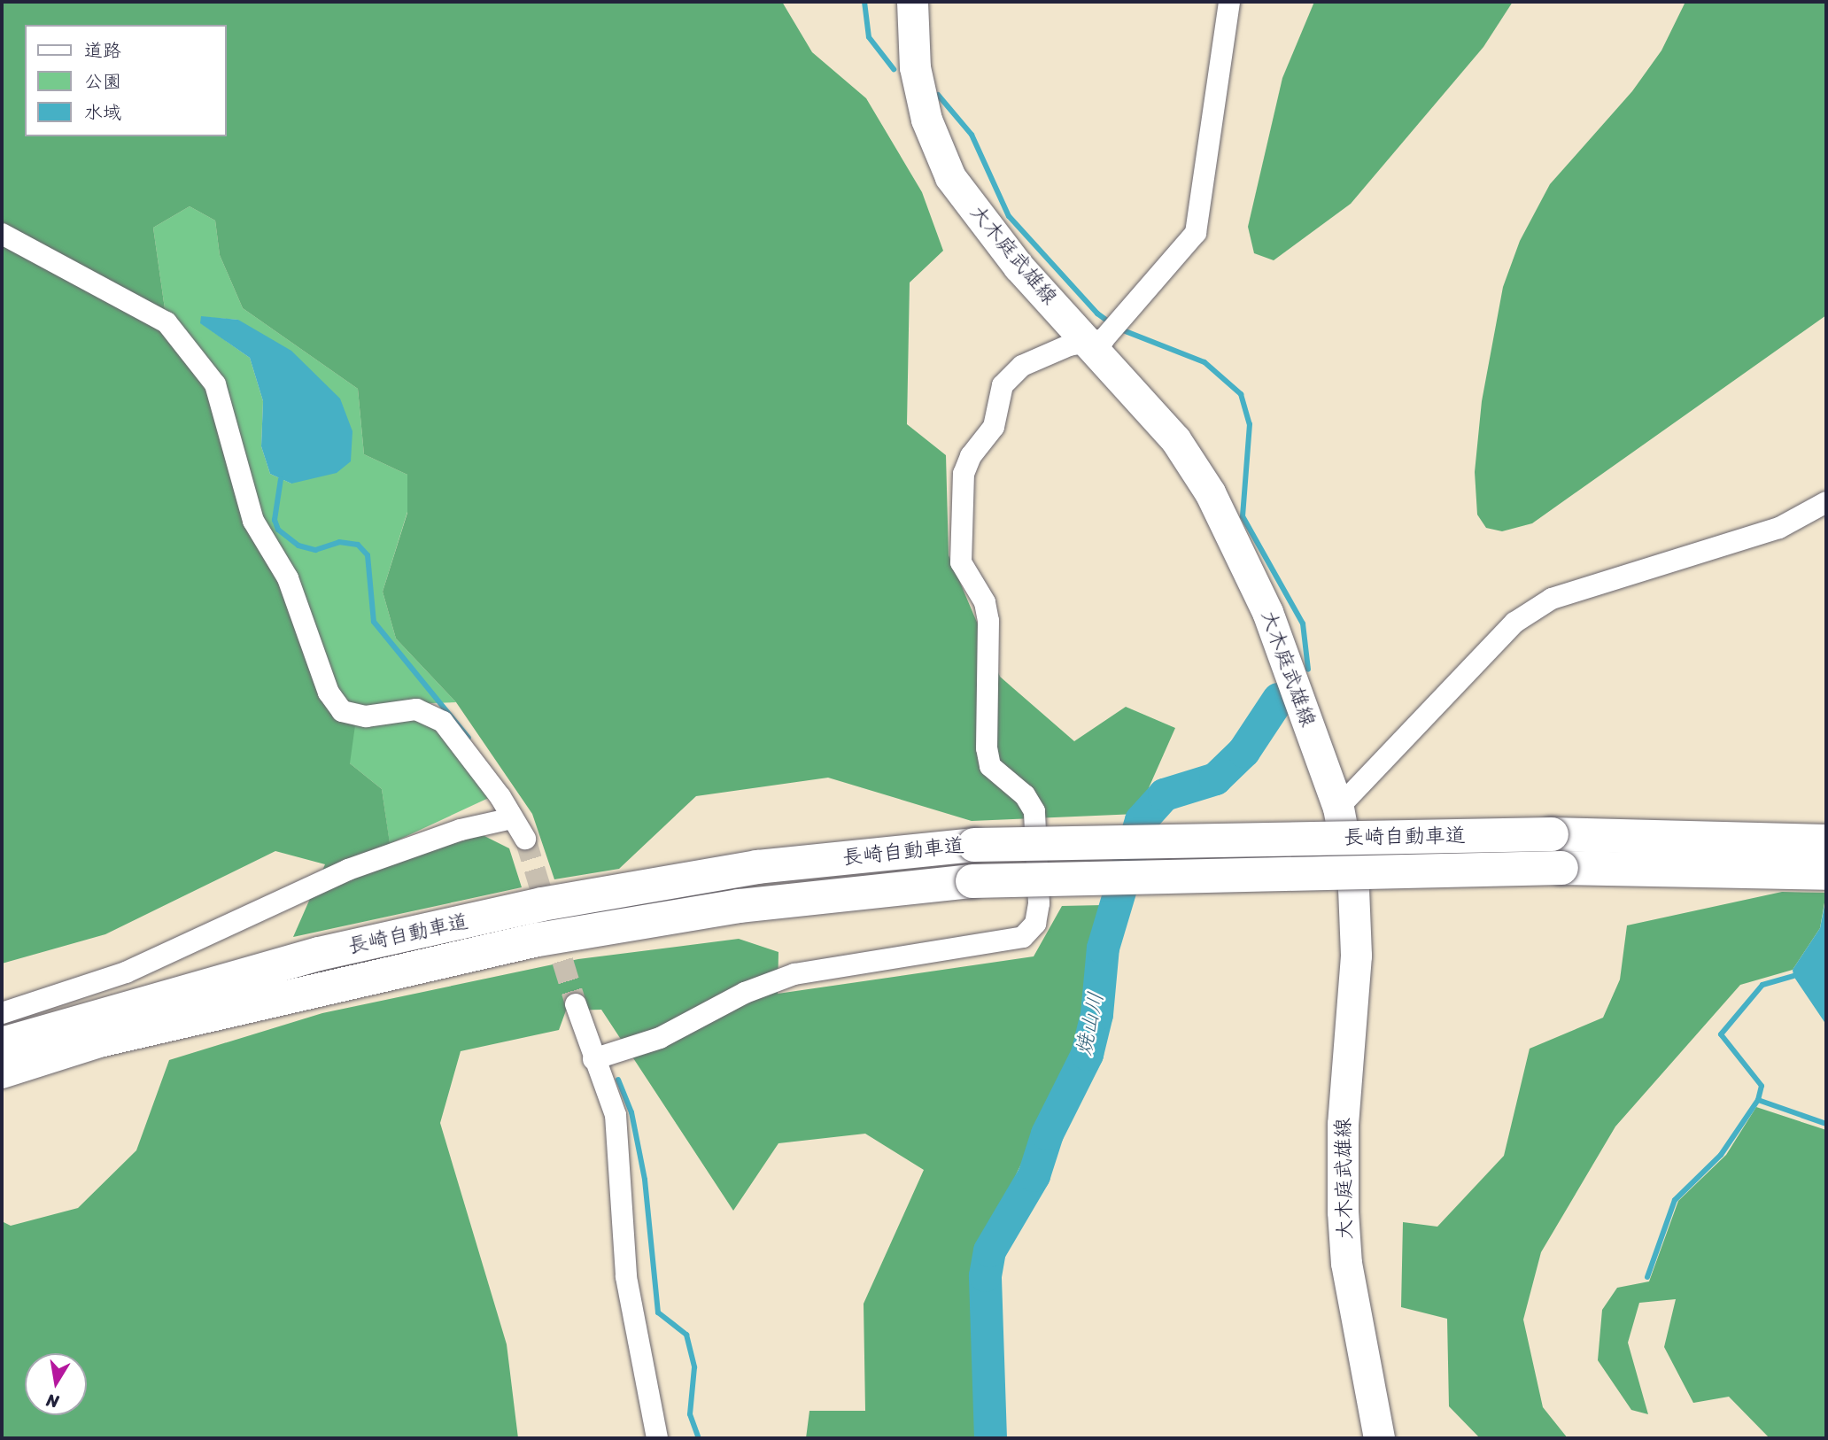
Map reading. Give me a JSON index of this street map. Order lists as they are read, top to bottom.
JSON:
{
  "streets": {
    "highway": ["長崎自動車道"],
    "main road": ["大木庭武雄線"]
  },
  "water": ["焼山川"],
  "legend": ["道路", "公園", "水域"],
  "north": "bottom"
}
